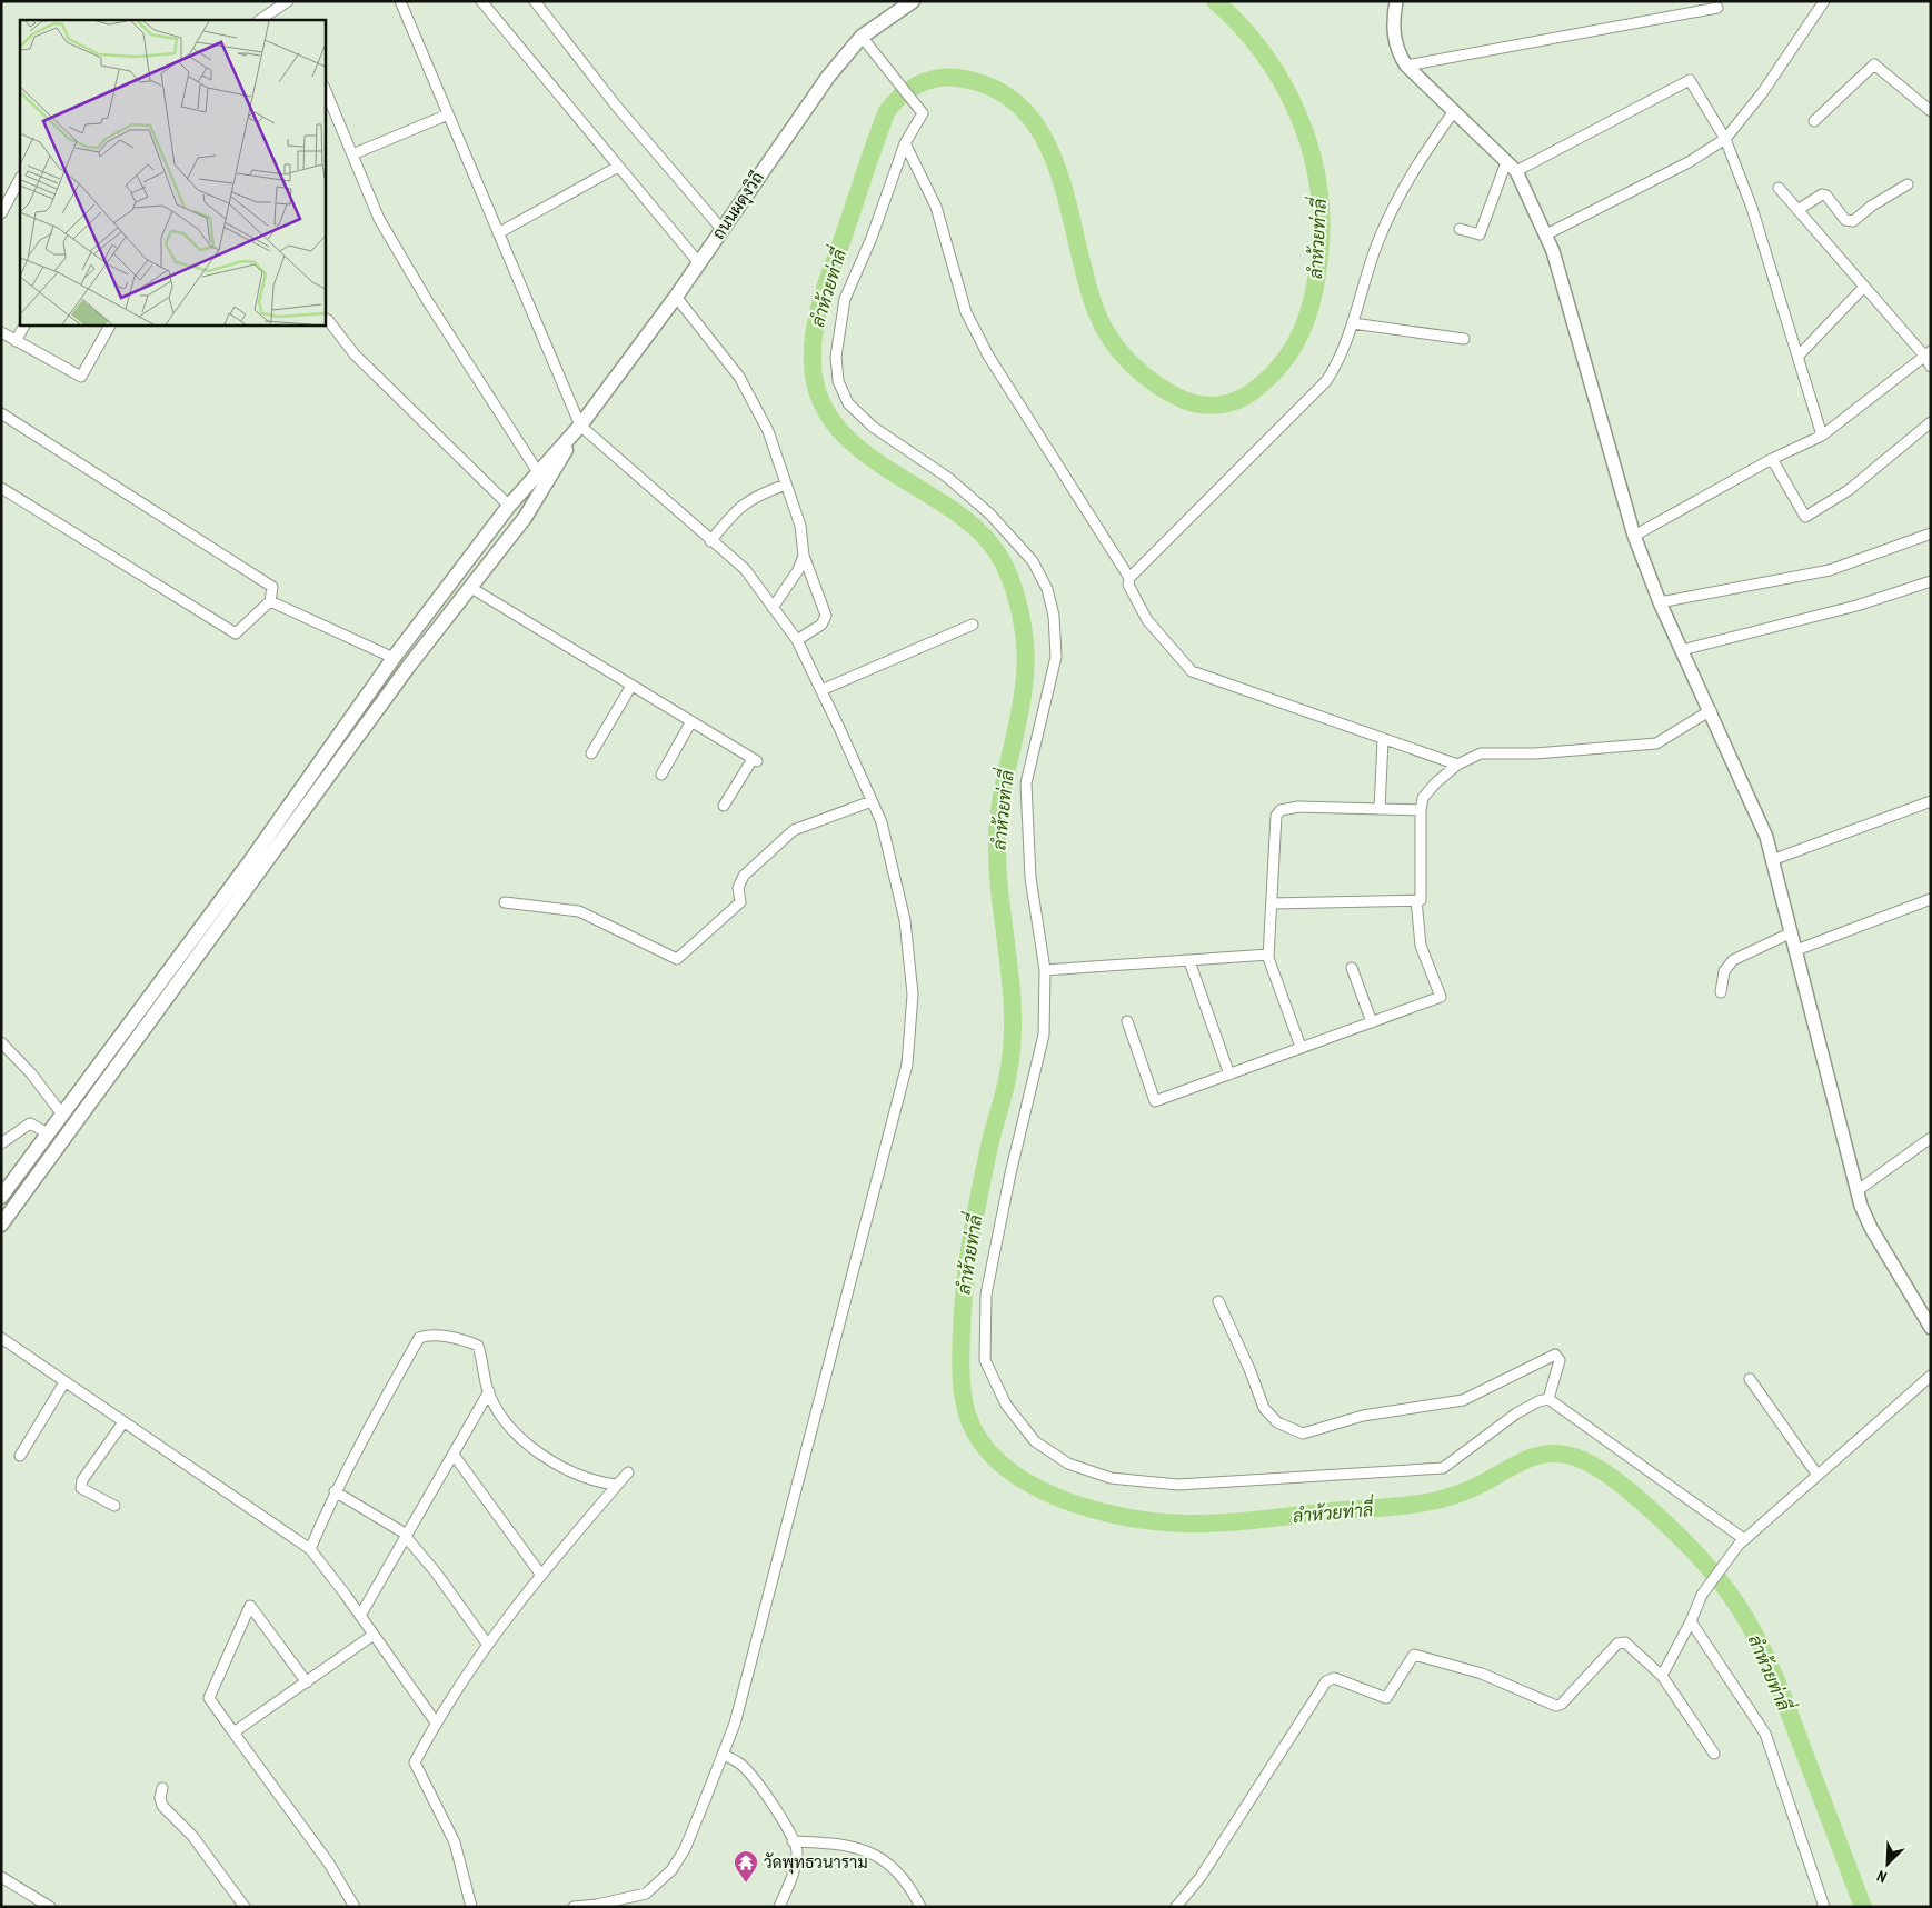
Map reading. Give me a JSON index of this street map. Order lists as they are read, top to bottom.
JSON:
{
  "streets": {
    "main road": ["ถนนผดุงวิถี"]
  },
  "water": ["ลำห้วยท่าลี่"],
  "places": {
    "temple": ["วัดพุทธวนาราม"]
  },
  "north": "bottom left"
}
